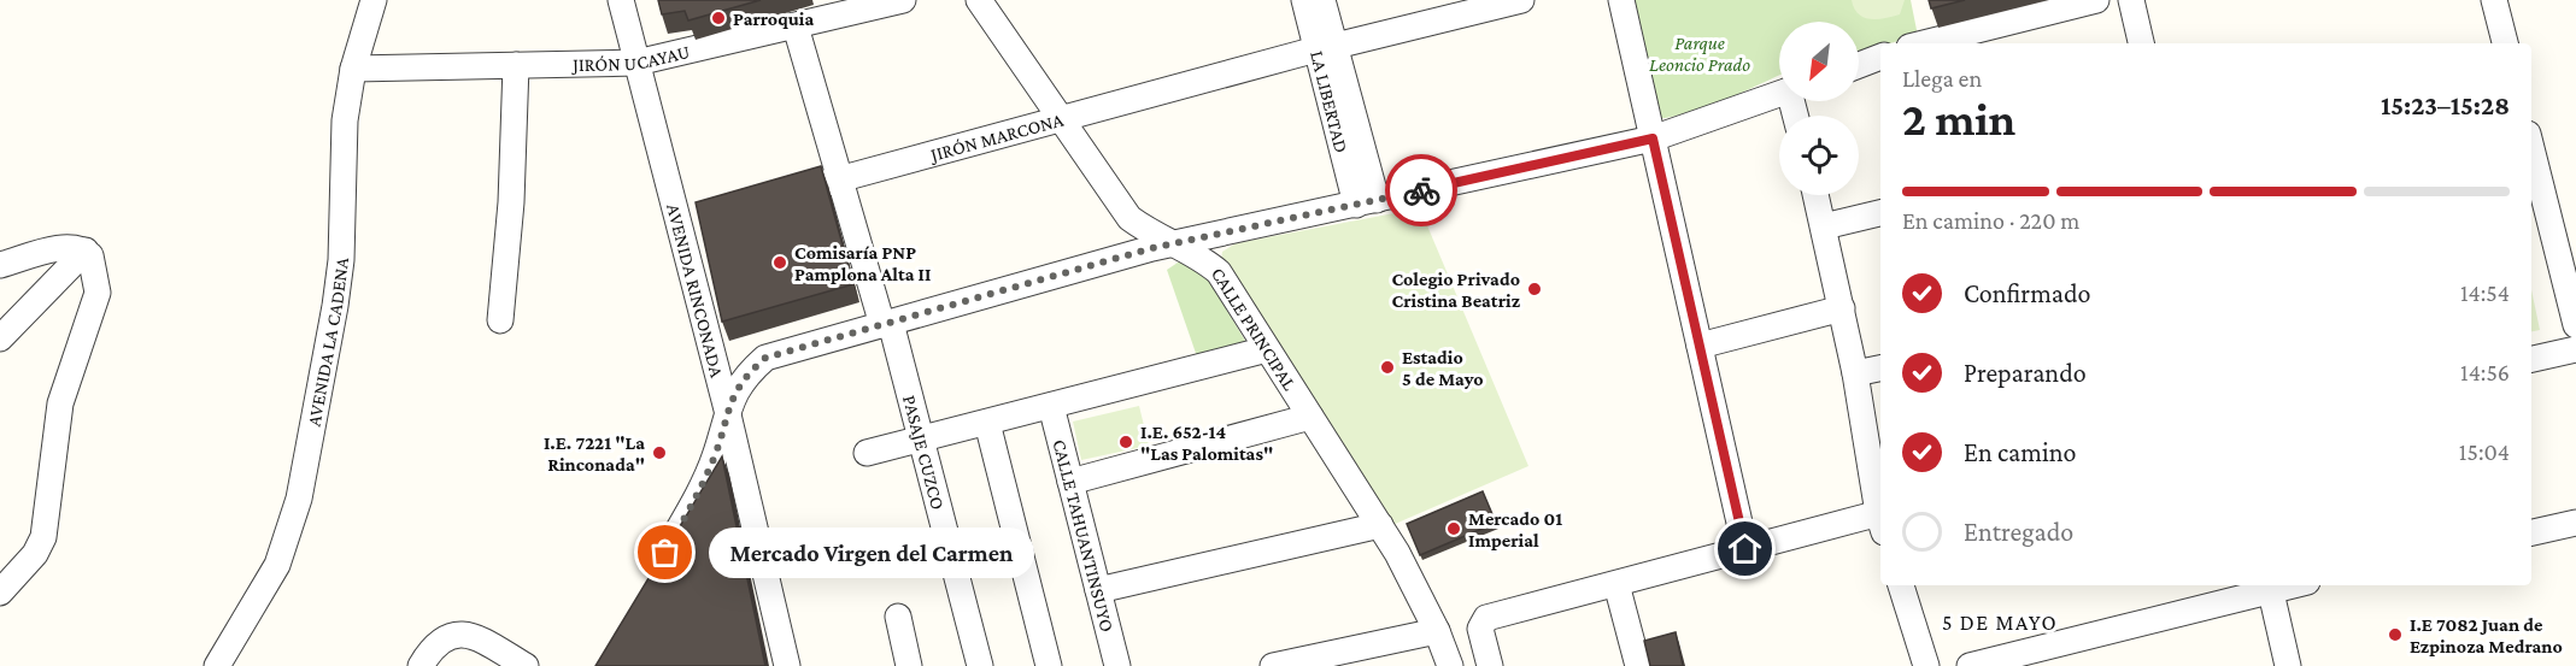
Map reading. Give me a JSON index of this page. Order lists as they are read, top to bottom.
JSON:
{
  "streets": {
    "street": [
      "JIRÓN UCAYAU",
      "LA LIBERTAD",
      "JIRÓN MARCONA",
      "AVENIDA RINCONADA",
      "CALLE PRINCIPAL",
      "AVENIDA LA CADENA",
      "PASAJE CUZCO",
      "CALLE TAHUANTINSUYO"
    ]
  },
  "crossings": [
    ["JIRÓN UCAYAU", "AVENIDA RINCONADA"],
    ["JIRÓN UCAYAU", "AVENIDA LA CADENA"],
    ["JIRÓN UCAYAU", "PASAJE CUZCO"],
    ["LA LIBERTAD", "JIRÓN MARCONA"],
    ["JIRÓN MARCONA", "CALLE PRINCIPAL"],
    ["JIRÓN MARCONA", "PASAJE CUZCO"]
  ],
  "districts": ["5 DE MAYO"],
  "parks": ["Parque Leoncio Prado"],
  "places": [
    "Parroquia",
    "Comisaría PNP Pamplona Alta II",
    "Colegio Privado Cristina Beatriz",
    "Estadio 5 de Mayo",
    "I.E. 652-14 \"Las Palomitas\"",
    "I.E. 7221 \"La Rinconada\"",
    "Mercado 01 Imperial",
    "Mercado Virgen del Carmen",
    "I.E 7082 Juan de Ezpinoza Medrano"
  ],
  "north": "bottom left",
  "page": {
    "heading": ["2 min", "Llega en", "15:23–15:28"],
    "bar": "En camino · 220 m",
    "list": [
      ["Confirmado", "14:54"],
      ["Preparando", "14:56"],
      ["En camino", "15:04"],
      "Entregado"
    ],
    "bubble": "Mercado Virgen del Carmen"
  }
}
